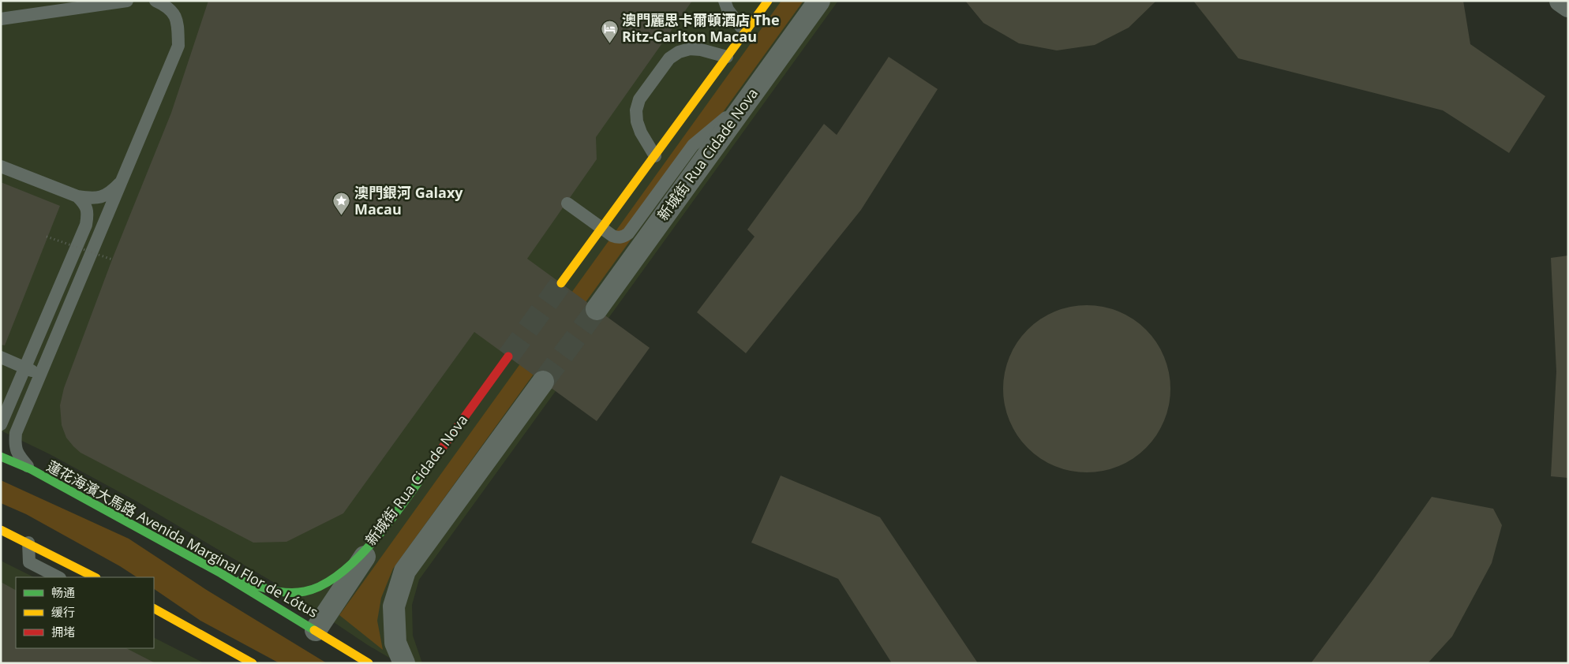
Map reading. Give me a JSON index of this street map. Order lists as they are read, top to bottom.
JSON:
{
  "streets": {
    "street": ["新城街 Rua Cidade Nova", "蓮花海濱大馬路 Avenida Marginal Flor de Lótus"]
  },
  "crossings": [
    ["新城街 Rua Cidade Nova", "蓮花海濱大馬路 Avenida Marginal Flor de Lótus"]
  ],
  "places": {
    "hotel": ["澳門麗思卡爾頓酒店 The Ritz-Carlton Macau"],
    "place": ["澳門銀河 Galaxy Macau"]
  },
  "legend": ["畅通", "缓行", "拥堵"]
}
